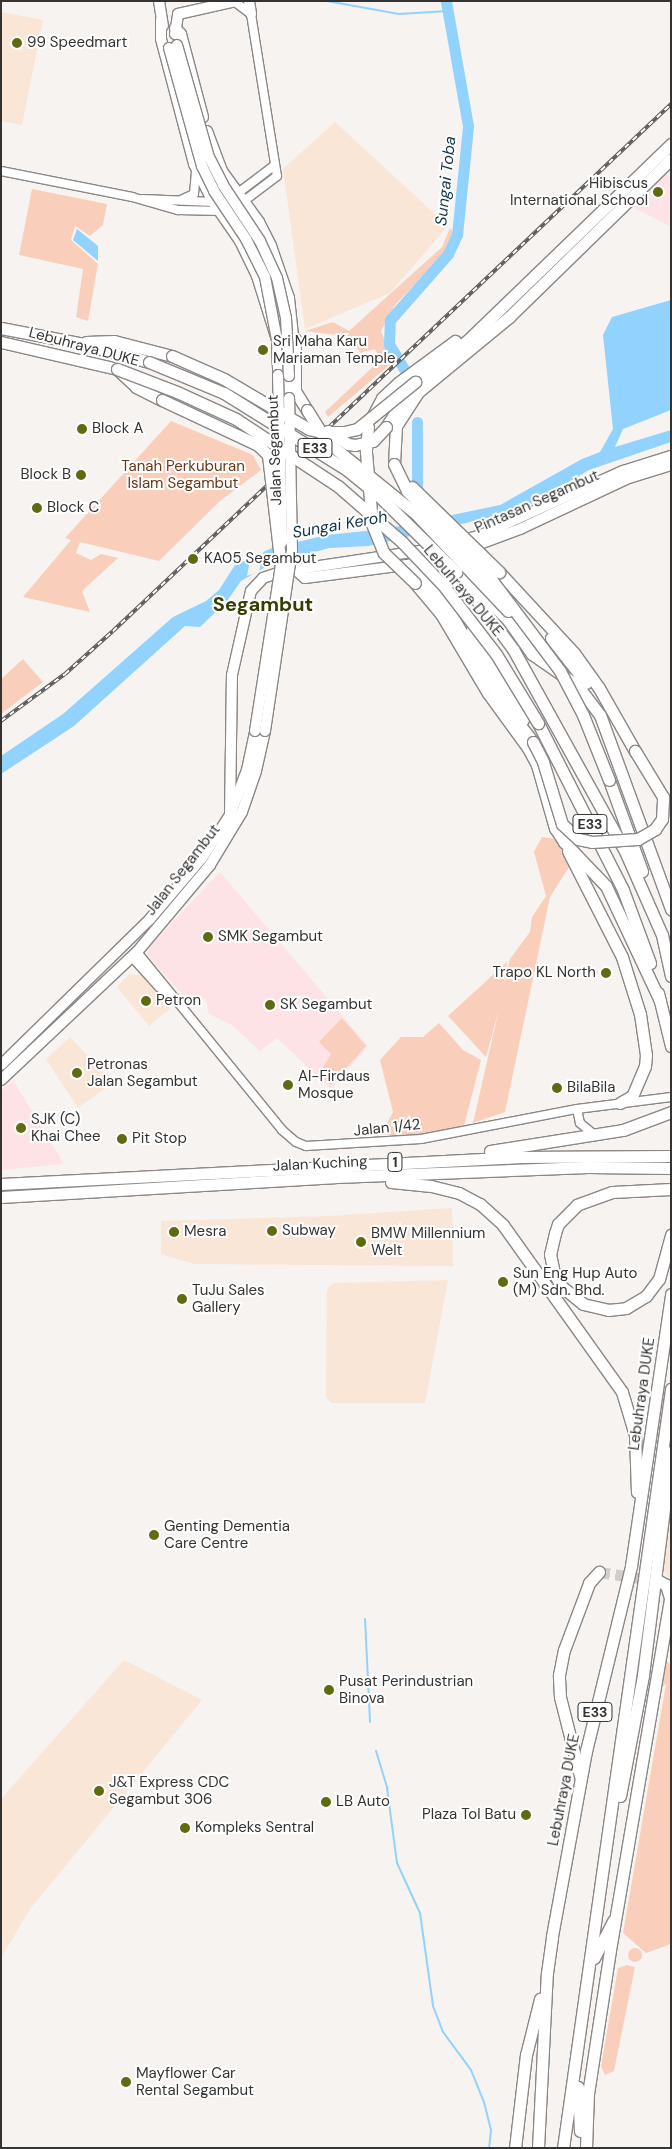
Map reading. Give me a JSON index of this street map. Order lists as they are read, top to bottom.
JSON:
{
  "streets": {
    "highway": [
      "Lebuhraya DUKE",
      "E33",
      "1",
      "Jalan Kuching"
    ],
    "main road": ["Jalan Segambut", "Pintasan Segambut"],
    "street": ["Jalan 1/42"]
  },
  "crossings": [
    ["Lebuhraya DUKE", "E33"],
    ["Jalan Segambut", "Jalan 1/42"]
  ],
  "districts": ["Segambut"],
  "water": ["Sungai Toba", "Sungai Keroh"],
  "parks": ["Tanah Perkuburan Islam Segambut"],
  "places": [
    "99 Speedmart",
    "Hibiscus International School",
    "Sri Maha Karu Mariaman Temple",
    "Block A",
    "Block B",
    "Block C",
    "KA05 Segambut",
    "SMK Segambut",
    "Trapo KL North",
    "Petron",
    "SK Segambut",
    "Petronas Jalan Segambut",
    "Al-Firdaus Mosque",
    "BilaBila",
    "SJK (C) Khai Chee",
    "Pit Stop",
    "Subway",
    "Mesra",
    "BMW Millennium Welt",
    "Sun Eng Hup Auto (M) Sdn. Bhd.",
    "TuJu Sales Gallery",
    "Genting Dementia Care Centre",
    "Pusat Perindustrian Binova",
    "J&T Express CDC Segambut 306",
    "LB Auto",
    "Plaza Tol Batu",
    "Kompleks Sentral",
    "Mayflower Car Rental Segambut"
  ]
}
